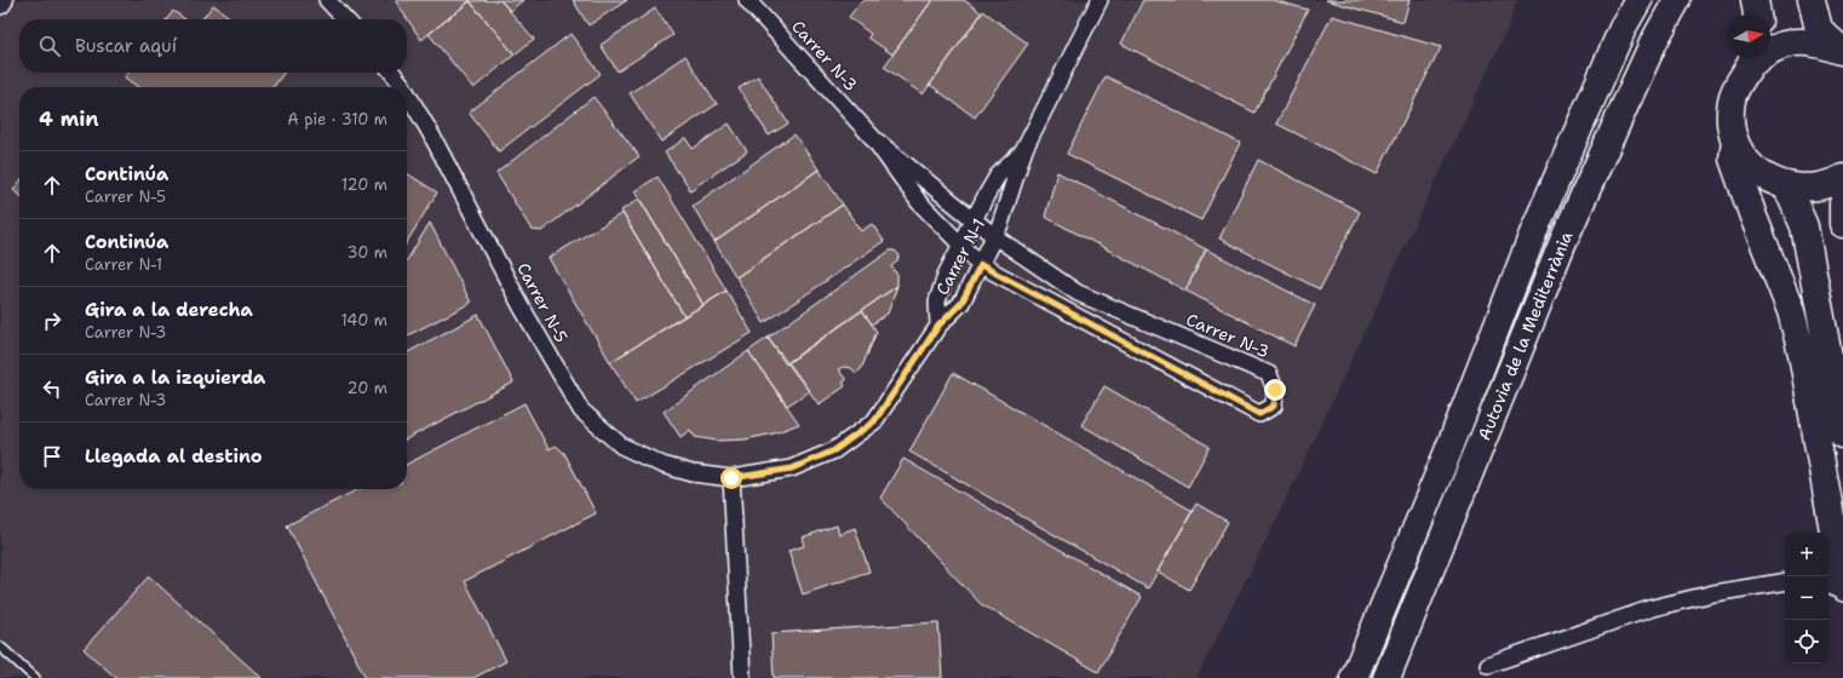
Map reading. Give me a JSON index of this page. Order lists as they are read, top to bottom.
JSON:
{
  "streets": {
    "highway": ["Autovia de la Mediterrània"],
    "street": ["Carrer N-3", "Carrer N-1", "Carrer N-5"]
  },
  "crossings": [
    ["Carrer N-3", "Carrer N-1"],
    ["Carrer N-1", "Carrer N-5"]
  ],
  "north": "right",
  "page": {
    "search": "Buscar aquí",
    "heading": ["4 min", "A pie · 310 m"],
    "list": [
      ["Continúa", "Carrer N-5", "120 m"],
      ["Continúa", "Carrer N-1", "30 m"],
      ["Gira a la derecha", "Carrer N-3", "140 m"],
      ["Gira a la izquierda", "Carrer N-3", "20 m"],
      "Llegada al destino"
    ],
    "map_buttons": ["+", "−"]
  }
}
